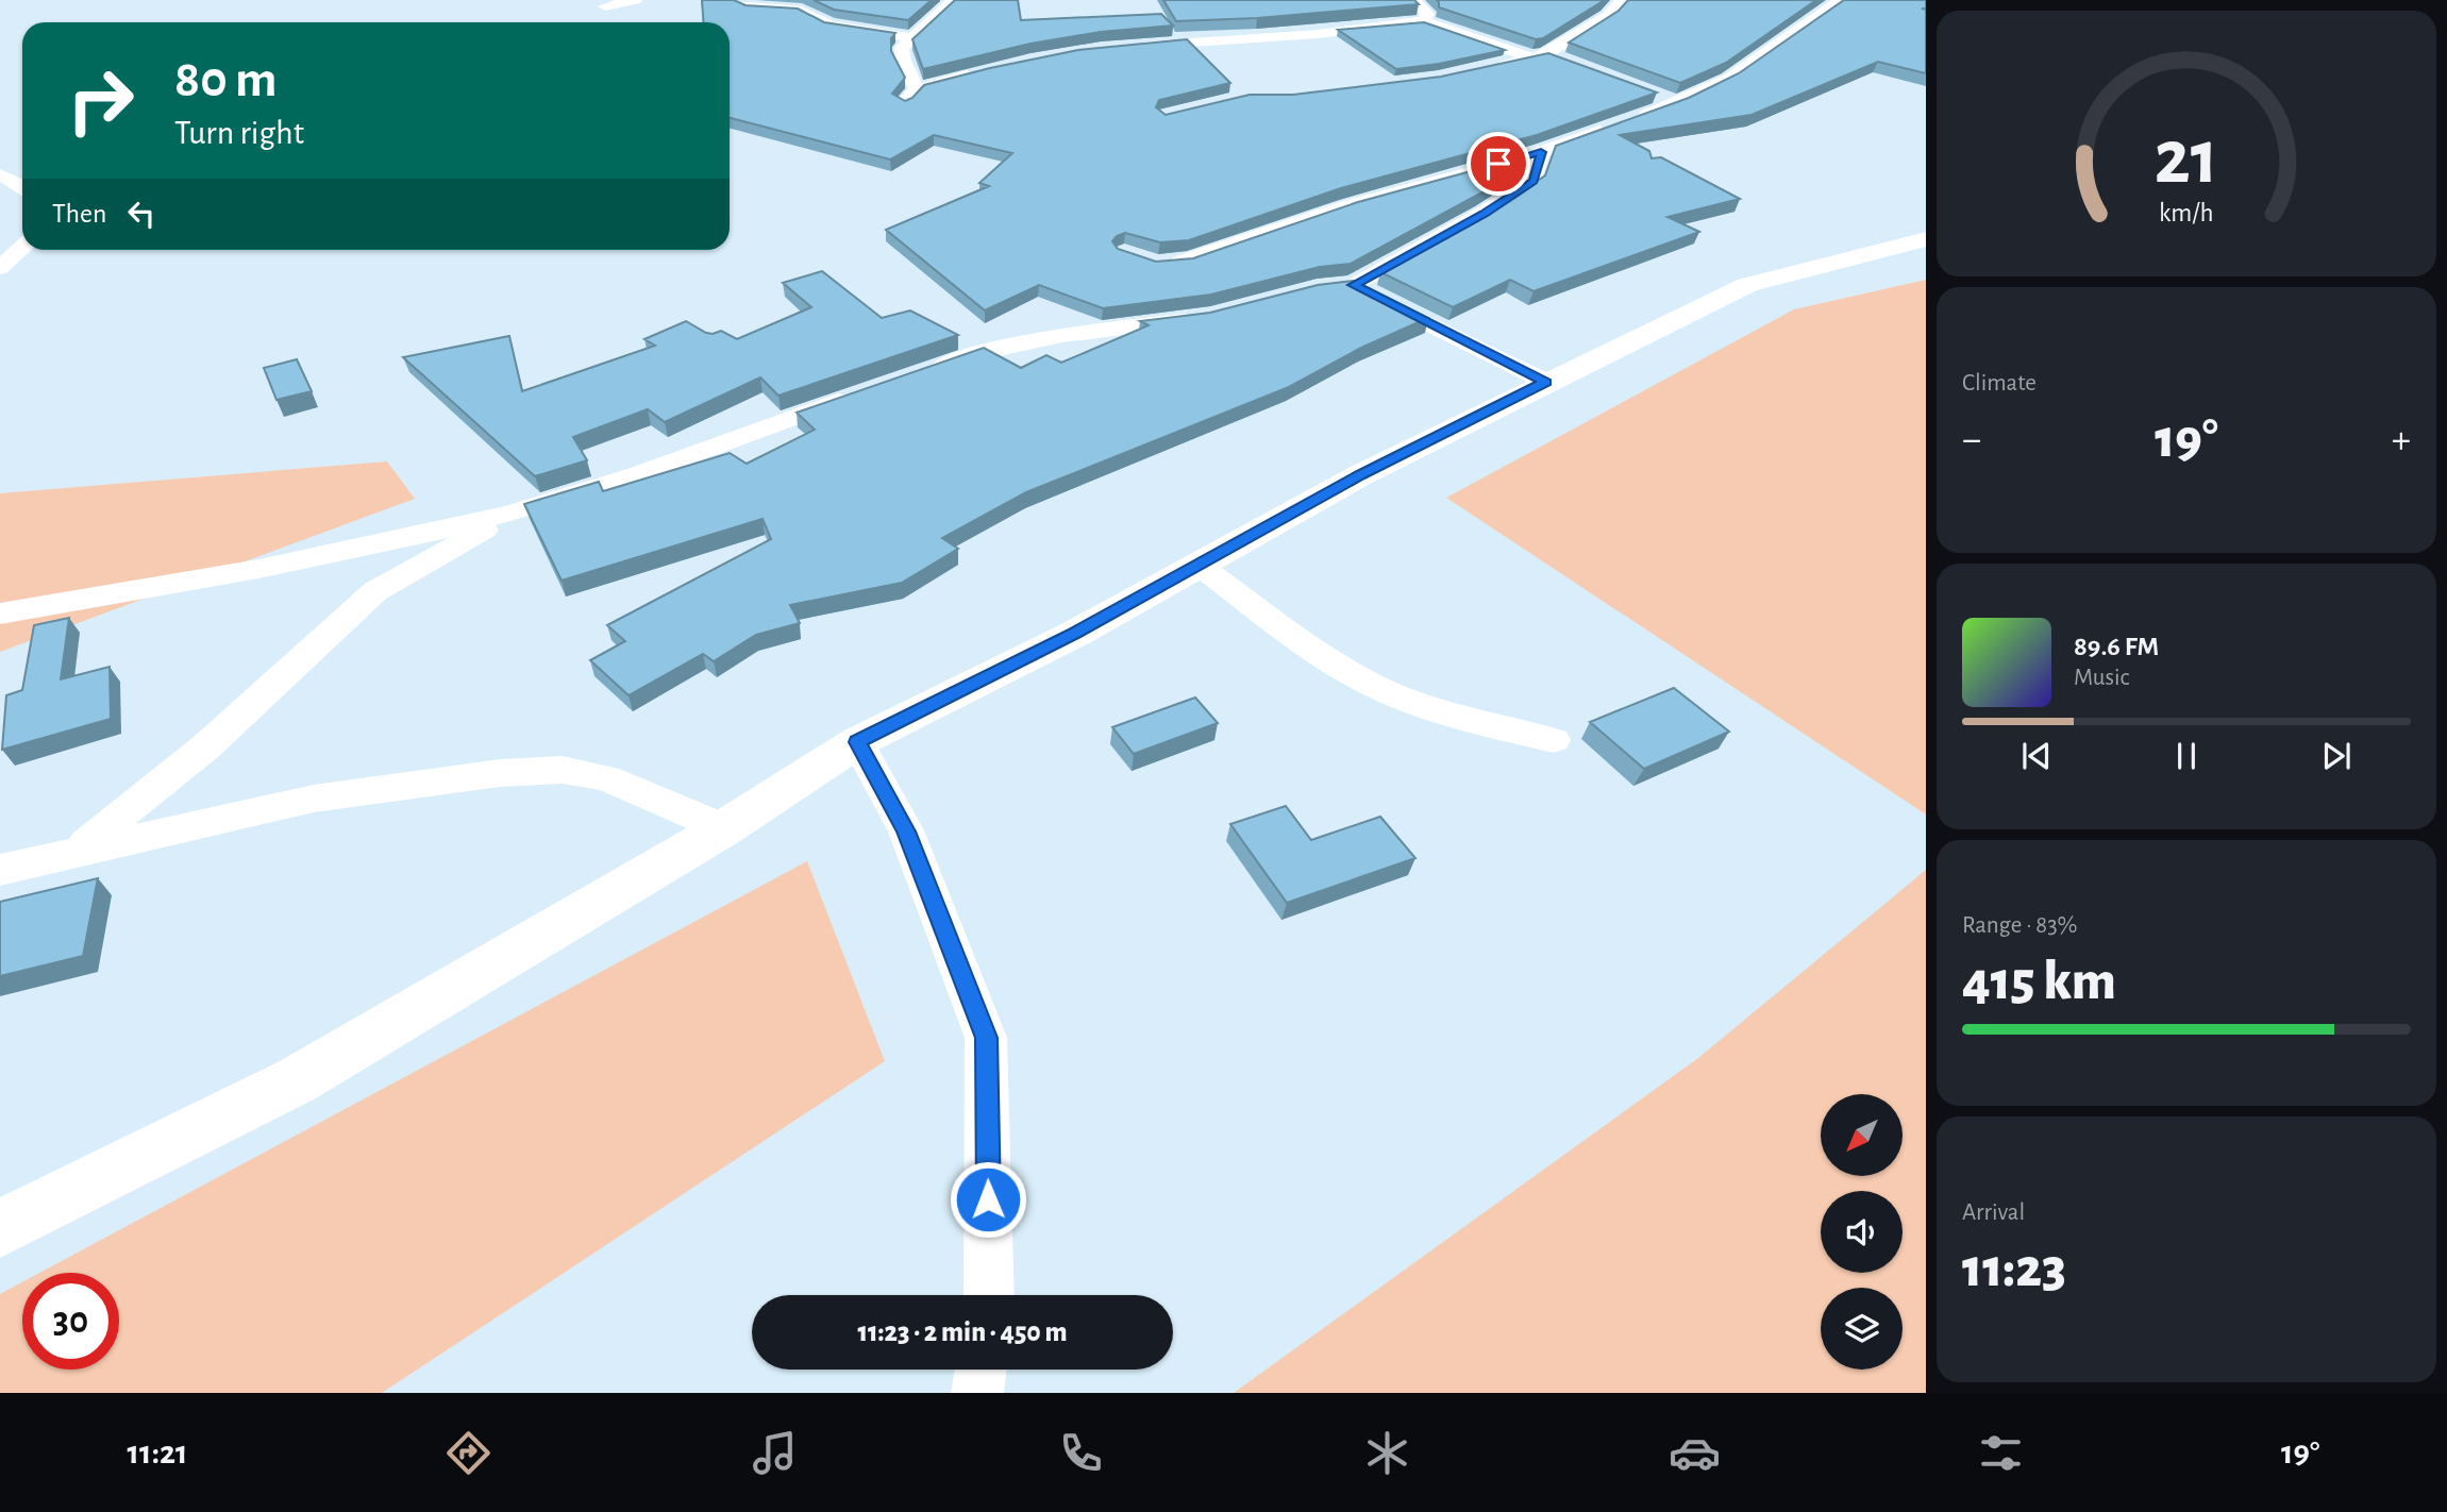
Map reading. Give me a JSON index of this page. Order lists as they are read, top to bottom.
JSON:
{
  "north": "bottom left",
  "page": {
    "turn": ["80 m", "Turn right"],
    "then": "Then",
    "tile": [
      "Climate",
      ["Range · 83%", "415 km"],
      ["Arrival", "11:23"]
    ],
    "heat": ["−", "19°", "+"],
    "song": ["89.6 FM", "Music"],
    "limit": "30",
    "trip": "11:23 · 2 min · 450 m",
    "tabs": ["11:21", "19°"],
    "gauge": ["21", "km/h"]
  }
}
